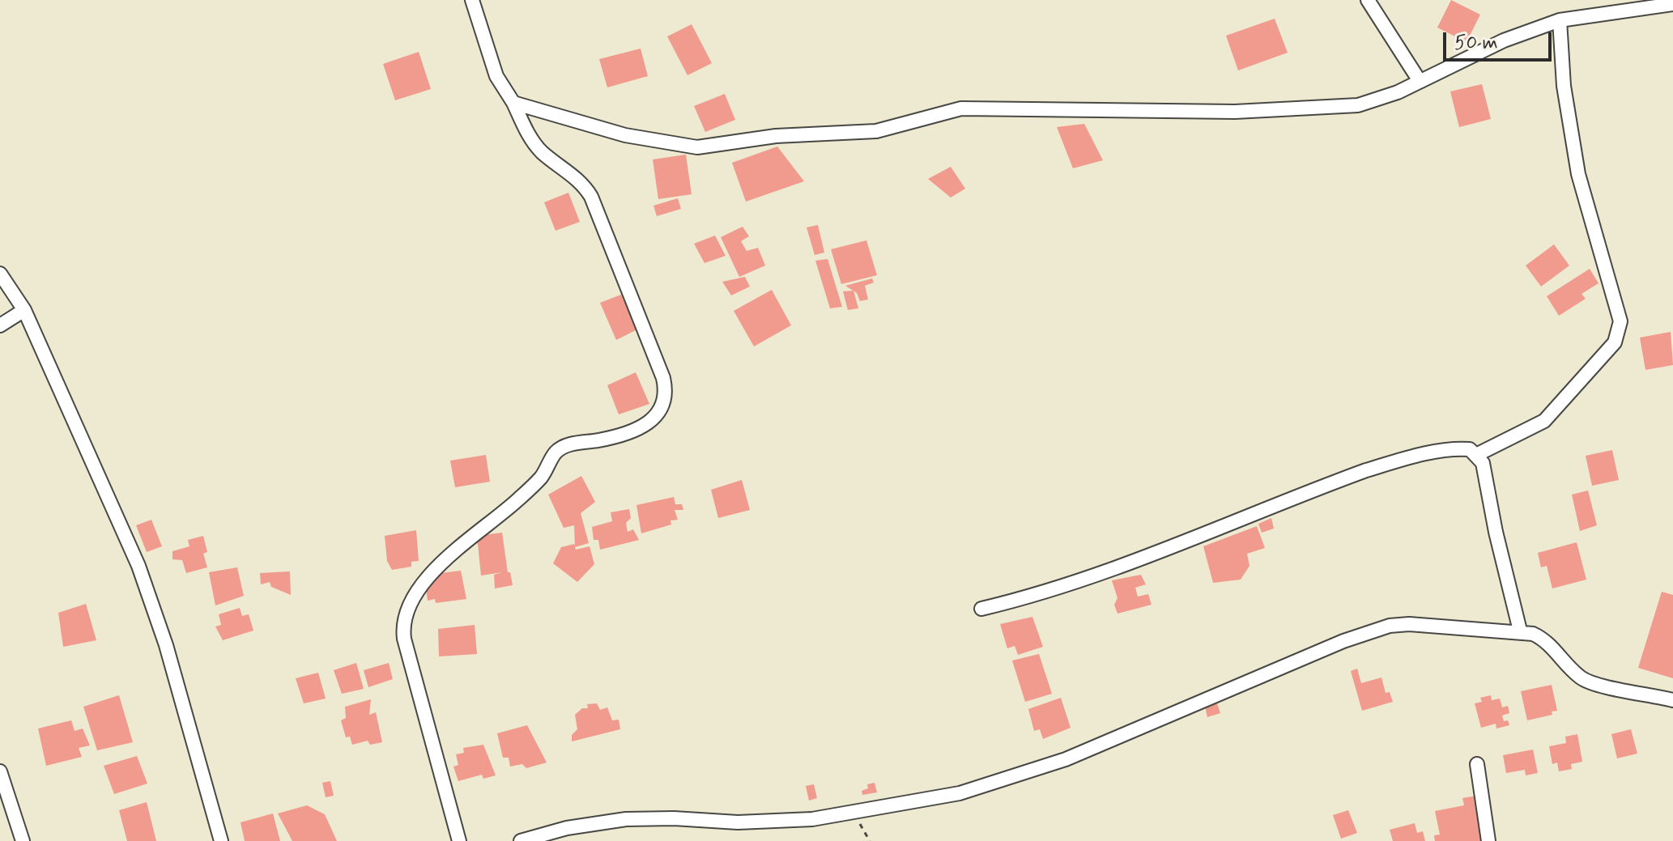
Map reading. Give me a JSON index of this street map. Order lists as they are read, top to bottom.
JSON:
{
  "scale_bar": "50 m"
}
